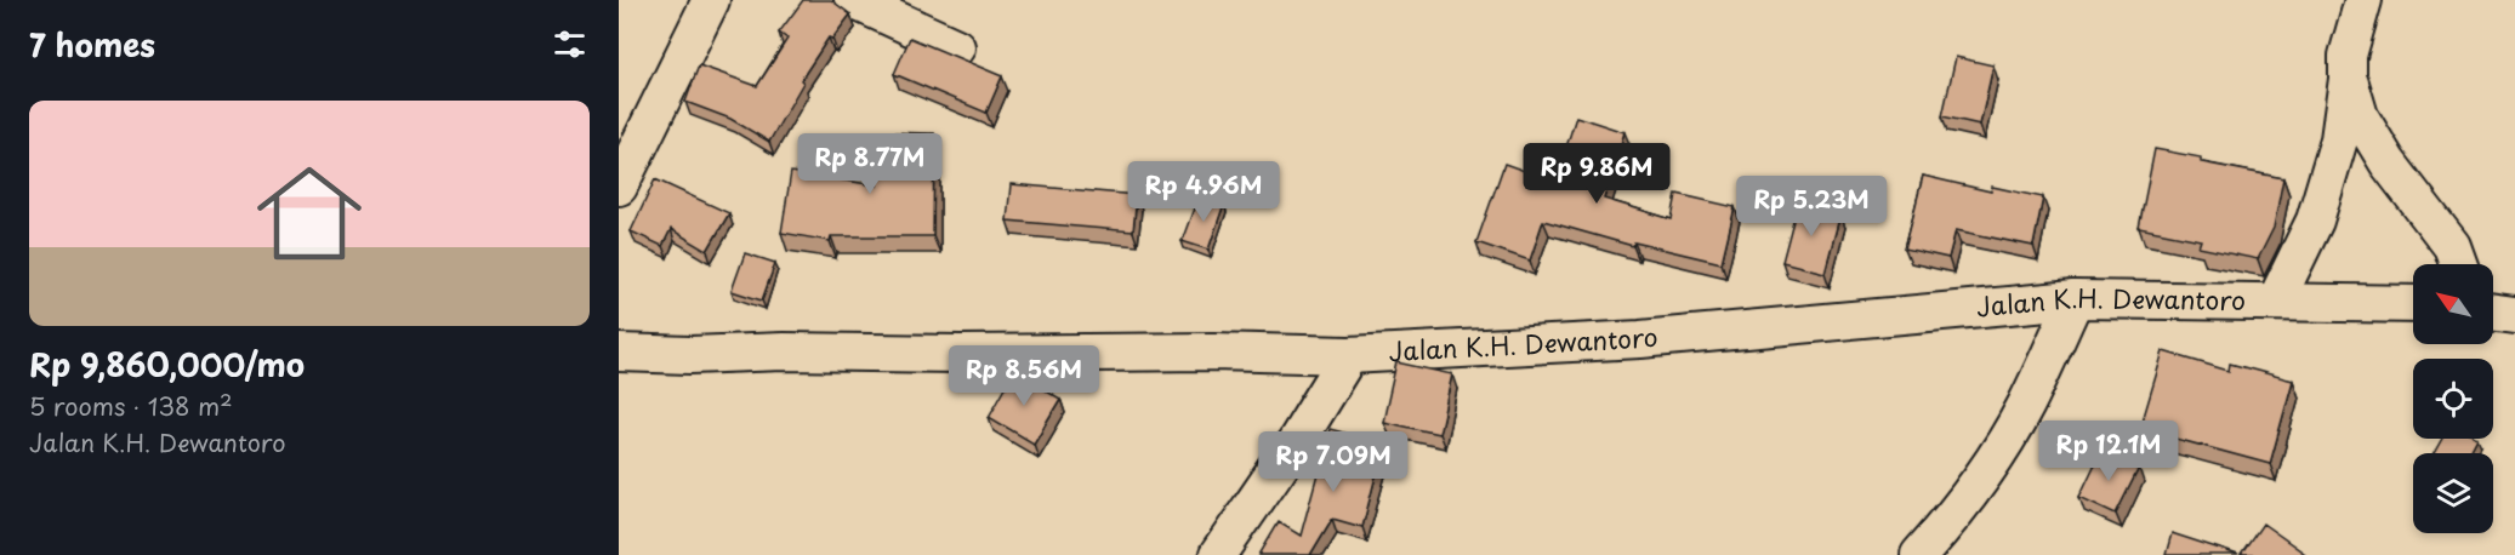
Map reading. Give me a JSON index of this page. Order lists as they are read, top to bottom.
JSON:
{
  "streets": {
    "street": ["Jalan K.H. Dewantoro"]
  },
  "north": "top left",
  "page": {
    "heading": "7 homes",
    "list": [
      {
        "name": "Rp 9,860,000/mo",
        "note": "5 rooms · 138 m² · Jalan K.H. Dewantoro"
      }
    ],
    "price": [
      "Rp 8.77M",
      "Rp 9.86M",
      "Rp 4.96M",
      "Rp 5.23M",
      "Rp 8.56M",
      "Rp 12.1M",
      "Rp 7.09M"
    ]
  }
}
